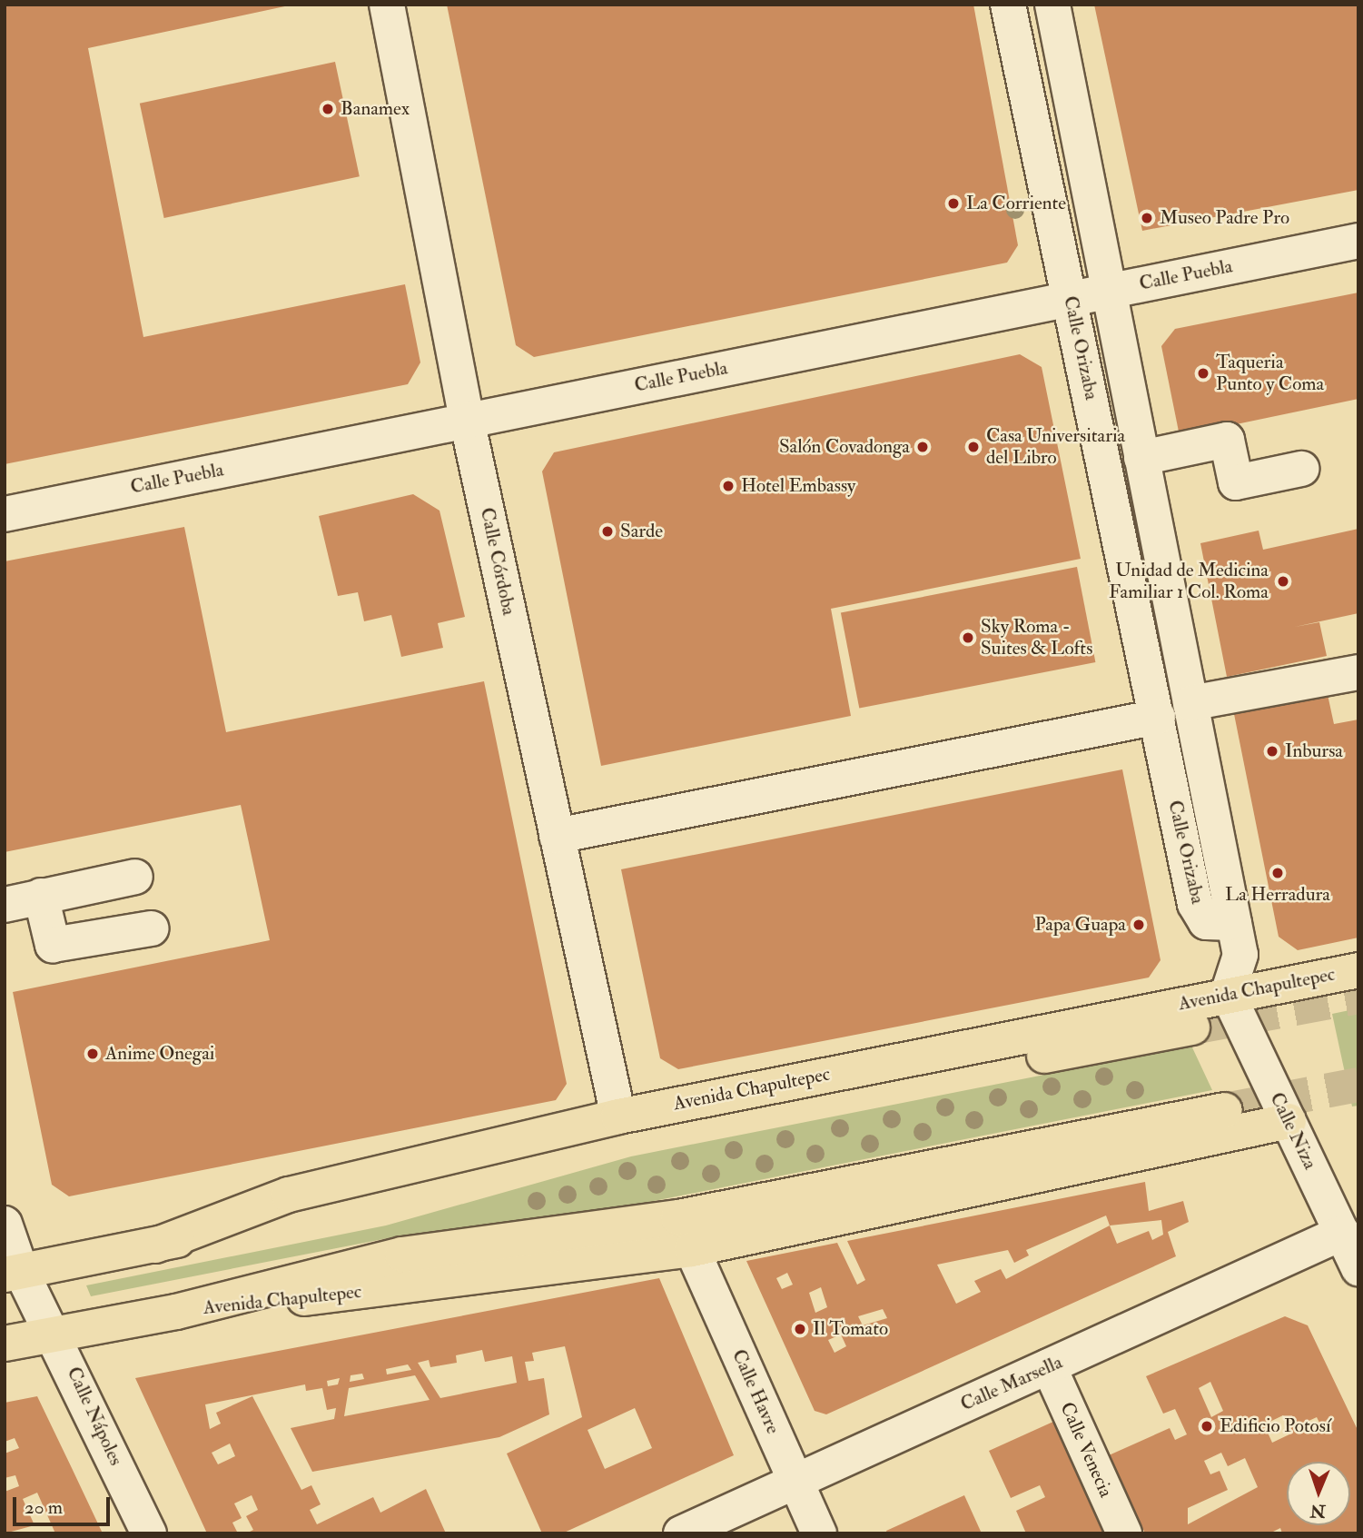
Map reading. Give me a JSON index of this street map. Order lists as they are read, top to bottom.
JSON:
{
  "streets": {
    "main road": ["Avenida Chapultepec"],
    "street": [
      "Calle Puebla",
      "Calle Orizaba",
      "Calle Córdoba",
      "Calle Niza",
      "Calle Marsella",
      "Calle Havre",
      "Calle Nápoles",
      "Calle Venecia"
    ]
  },
  "crossings": [
    ["Calle Puebla", "Calle Orizaba"],
    ["Calle Puebla", "Calle Córdoba"],
    ["Calle Córdoba", "Avenida Chapultepec"],
    ["Avenida Chapultepec", "Calle Niza"],
    ["Avenida Chapultepec", "Calle Havre"],
    ["Avenida Chapultepec", "Calle Nápoles"],
    ["Calle Niza", "Calle Marsella"],
    ["Calle Marsella", "Calle Havre"],
    ["Calle Marsella", "Calle Venecia"]
  ],
  "places": [
    "Banamex",
    "La Corriente",
    "Museo Padre Pro",
    "Taqueria Punto y Coma",
    "Salón Covadonga",
    "Casa Universitaria del Libro",
    "Hotel Embassy",
    "Sarde",
    "Unidad de Medicina Familiar 1 Col. Roma",
    "Sky Roma - Suites & Lofts",
    "Inbursa",
    "La Herradura",
    "Papa Guapa",
    "Anime Onegai",
    "Il Tomato",
    "Edificio Potosí"
  ],
  "scale_bar": "20 m",
  "north": "bottom"
}
